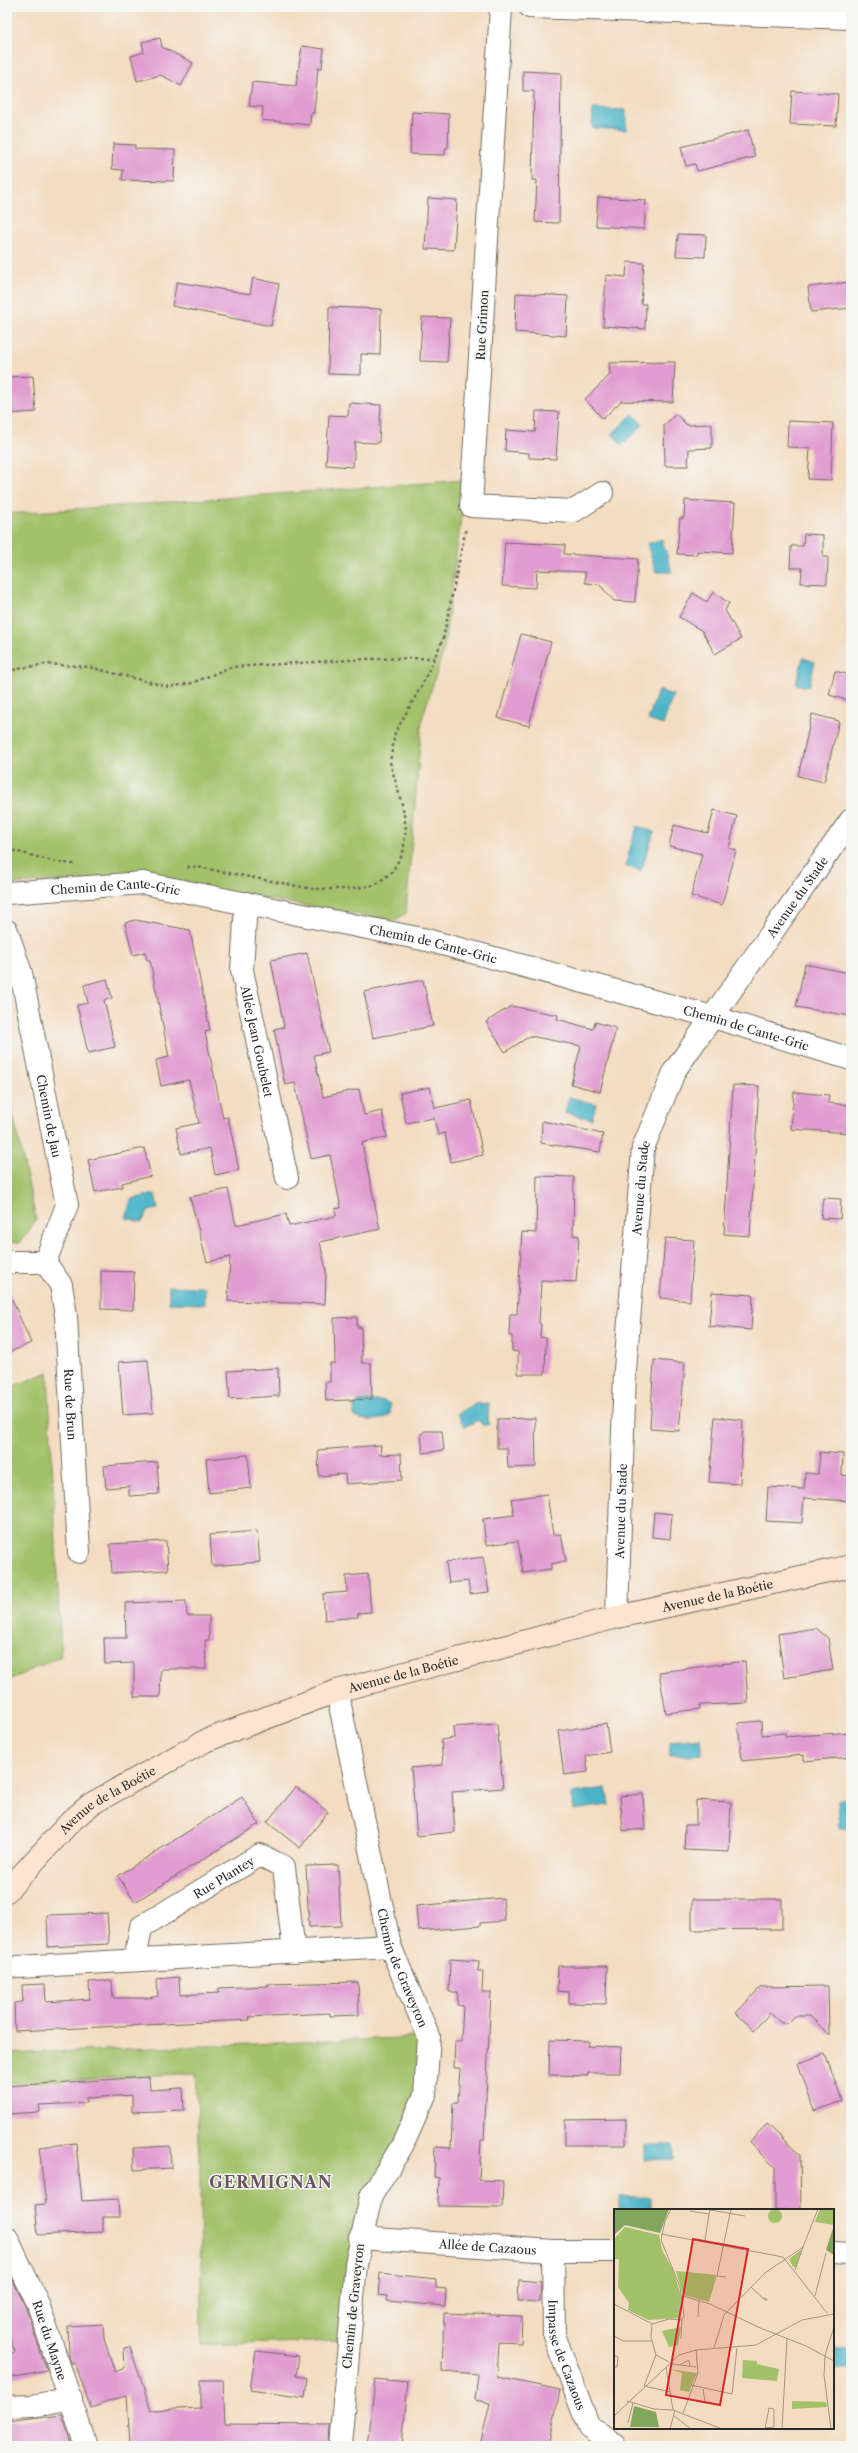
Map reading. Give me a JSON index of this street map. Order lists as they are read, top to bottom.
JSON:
{
  "streets": {
    "main road": ["Avenue de la Boétie"],
    "street": [
      "Rue Grimon",
      "Chemin de Cante-Gric",
      "Avenue du Stade",
      "Allée Jean Goubelet",
      "Chemin de Jau",
      "Rue de Brun",
      "Rue Plantey",
      "Chemin de Graveyron",
      "Allée de Cazaous",
      "Rue du Mayne",
      "Impasse de Cazaous"
    ]
  },
  "crossings": [
    ["Chemin de Cante-Gric", "Avenue du Stade"],
    ["Chemin de Cante-Gric", "Allée Jean Goubelet"],
    ["Avenue du Stade", "Avenue de la Boétie"],
    ["Chemin de Jau", "Rue de Brun"],
    ["Avenue de la Boétie", "Chemin de Graveyron"],
    ["Chemin de Graveyron", "Allée de Cazaous"],
    ["Allée de Cazaous", "Impasse de Cazaous"]
  ],
  "districts": ["GERMIGNAN"]
}
